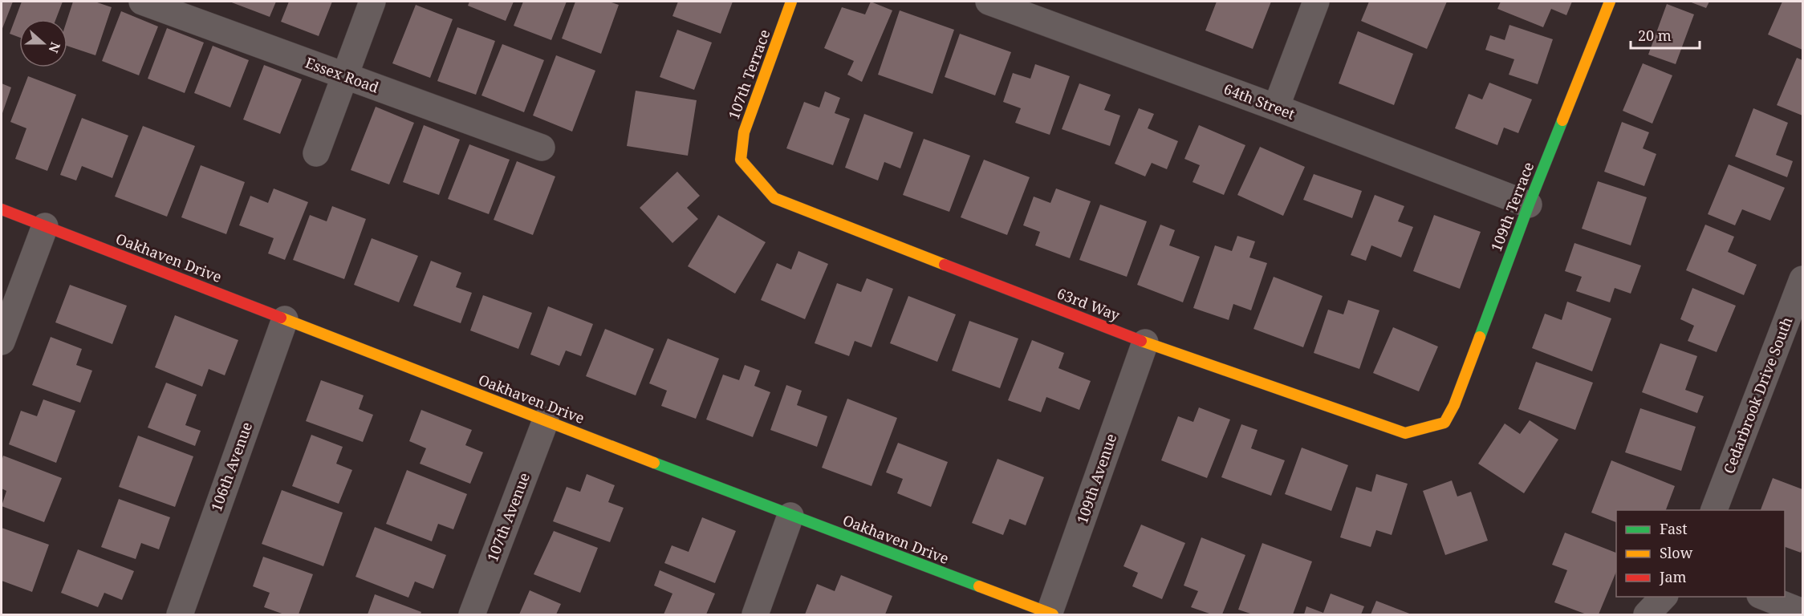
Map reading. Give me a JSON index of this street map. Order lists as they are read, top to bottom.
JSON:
{
  "streets": {
    "street": [
      "107th Terrace",
      "Essex Road",
      "64th Street",
      "109th Terrace",
      "Oakhaven Drive",
      "63rd Way",
      "Cedarbrook Drive South",
      "106th Avenue",
      "109th Avenue",
      "107th Avenue"
    ]
  },
  "crossings": [
    ["107th Terrace", "63rd Way"],
    ["64th Street", "109th Terrace"],
    ["109th Terrace", "63rd Way"],
    ["Oakhaven Drive", "106th Avenue"],
    ["Oakhaven Drive", "109th Avenue"],
    ["Oakhaven Drive", "107th Avenue"],
    ["63rd Way", "109th Avenue"]
  ],
  "legend": ["Fast", "Slow", "Jam"],
  "scale_bar": "20 m",
  "north": "right"
}
